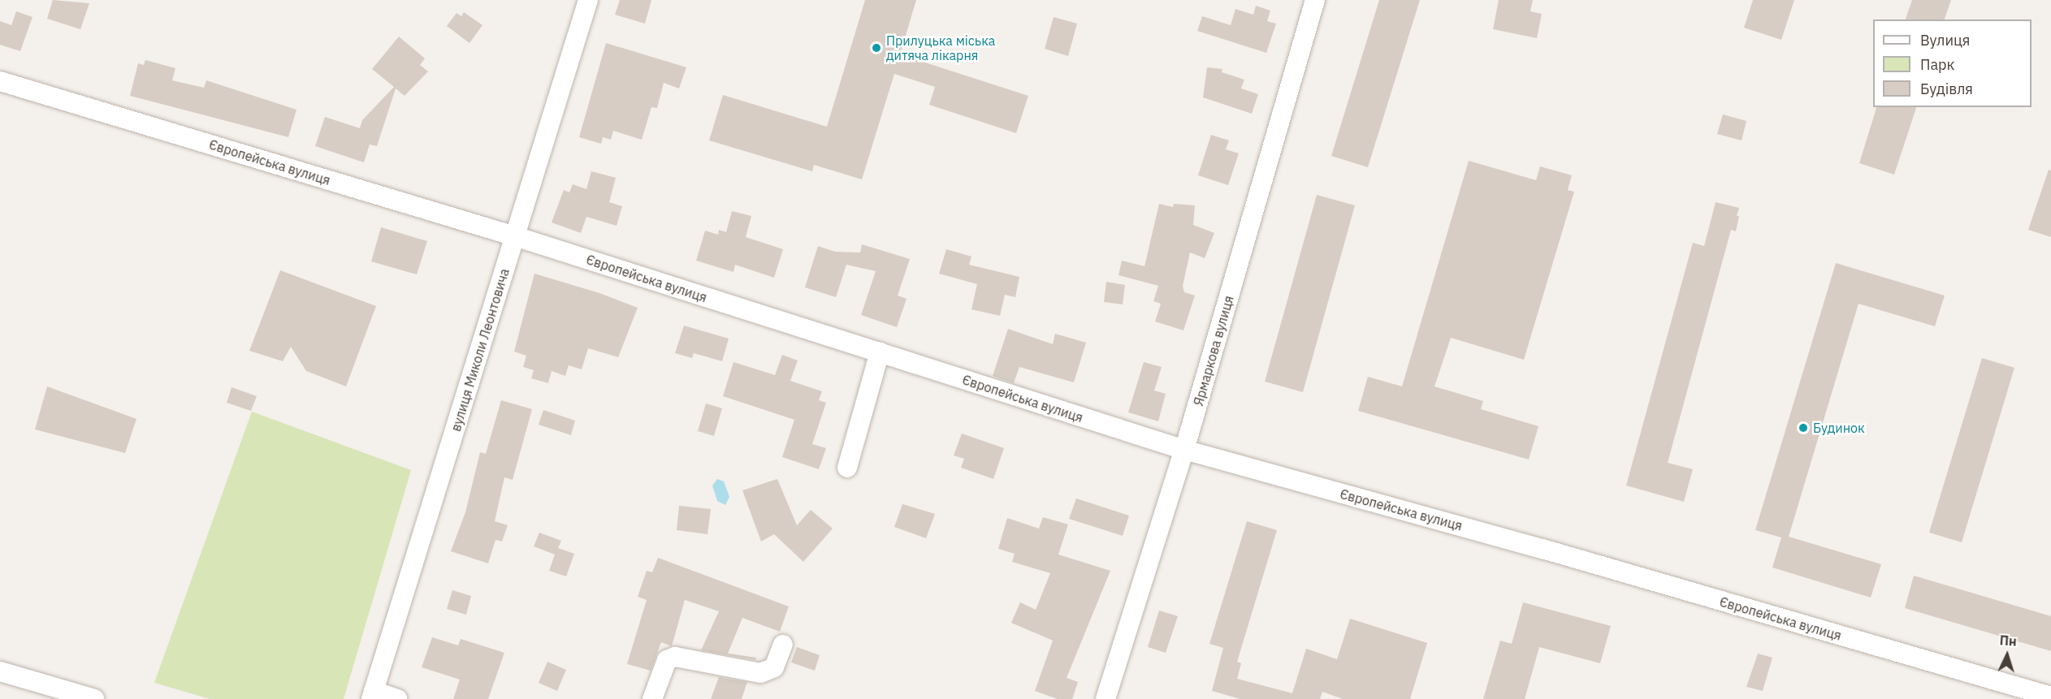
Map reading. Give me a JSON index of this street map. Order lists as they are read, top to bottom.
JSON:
{
  "streets": {
    "street": ["Європейська вулиця", "вулиця Миколи Леонтовича", "Ярмаркова вулиця"]
  },
  "crossings": [
    ["Європейська вулиця", "вулиця Миколи Леонтовича"],
    ["Європейська вулиця", "Ярмаркова вулиця"]
  ],
  "places": ["Прилуцька міська дитяча лікарня", "Будинок"],
  "legend": ["Вулиця", "Парк", "Будівля"],
  "north": "top"
}
